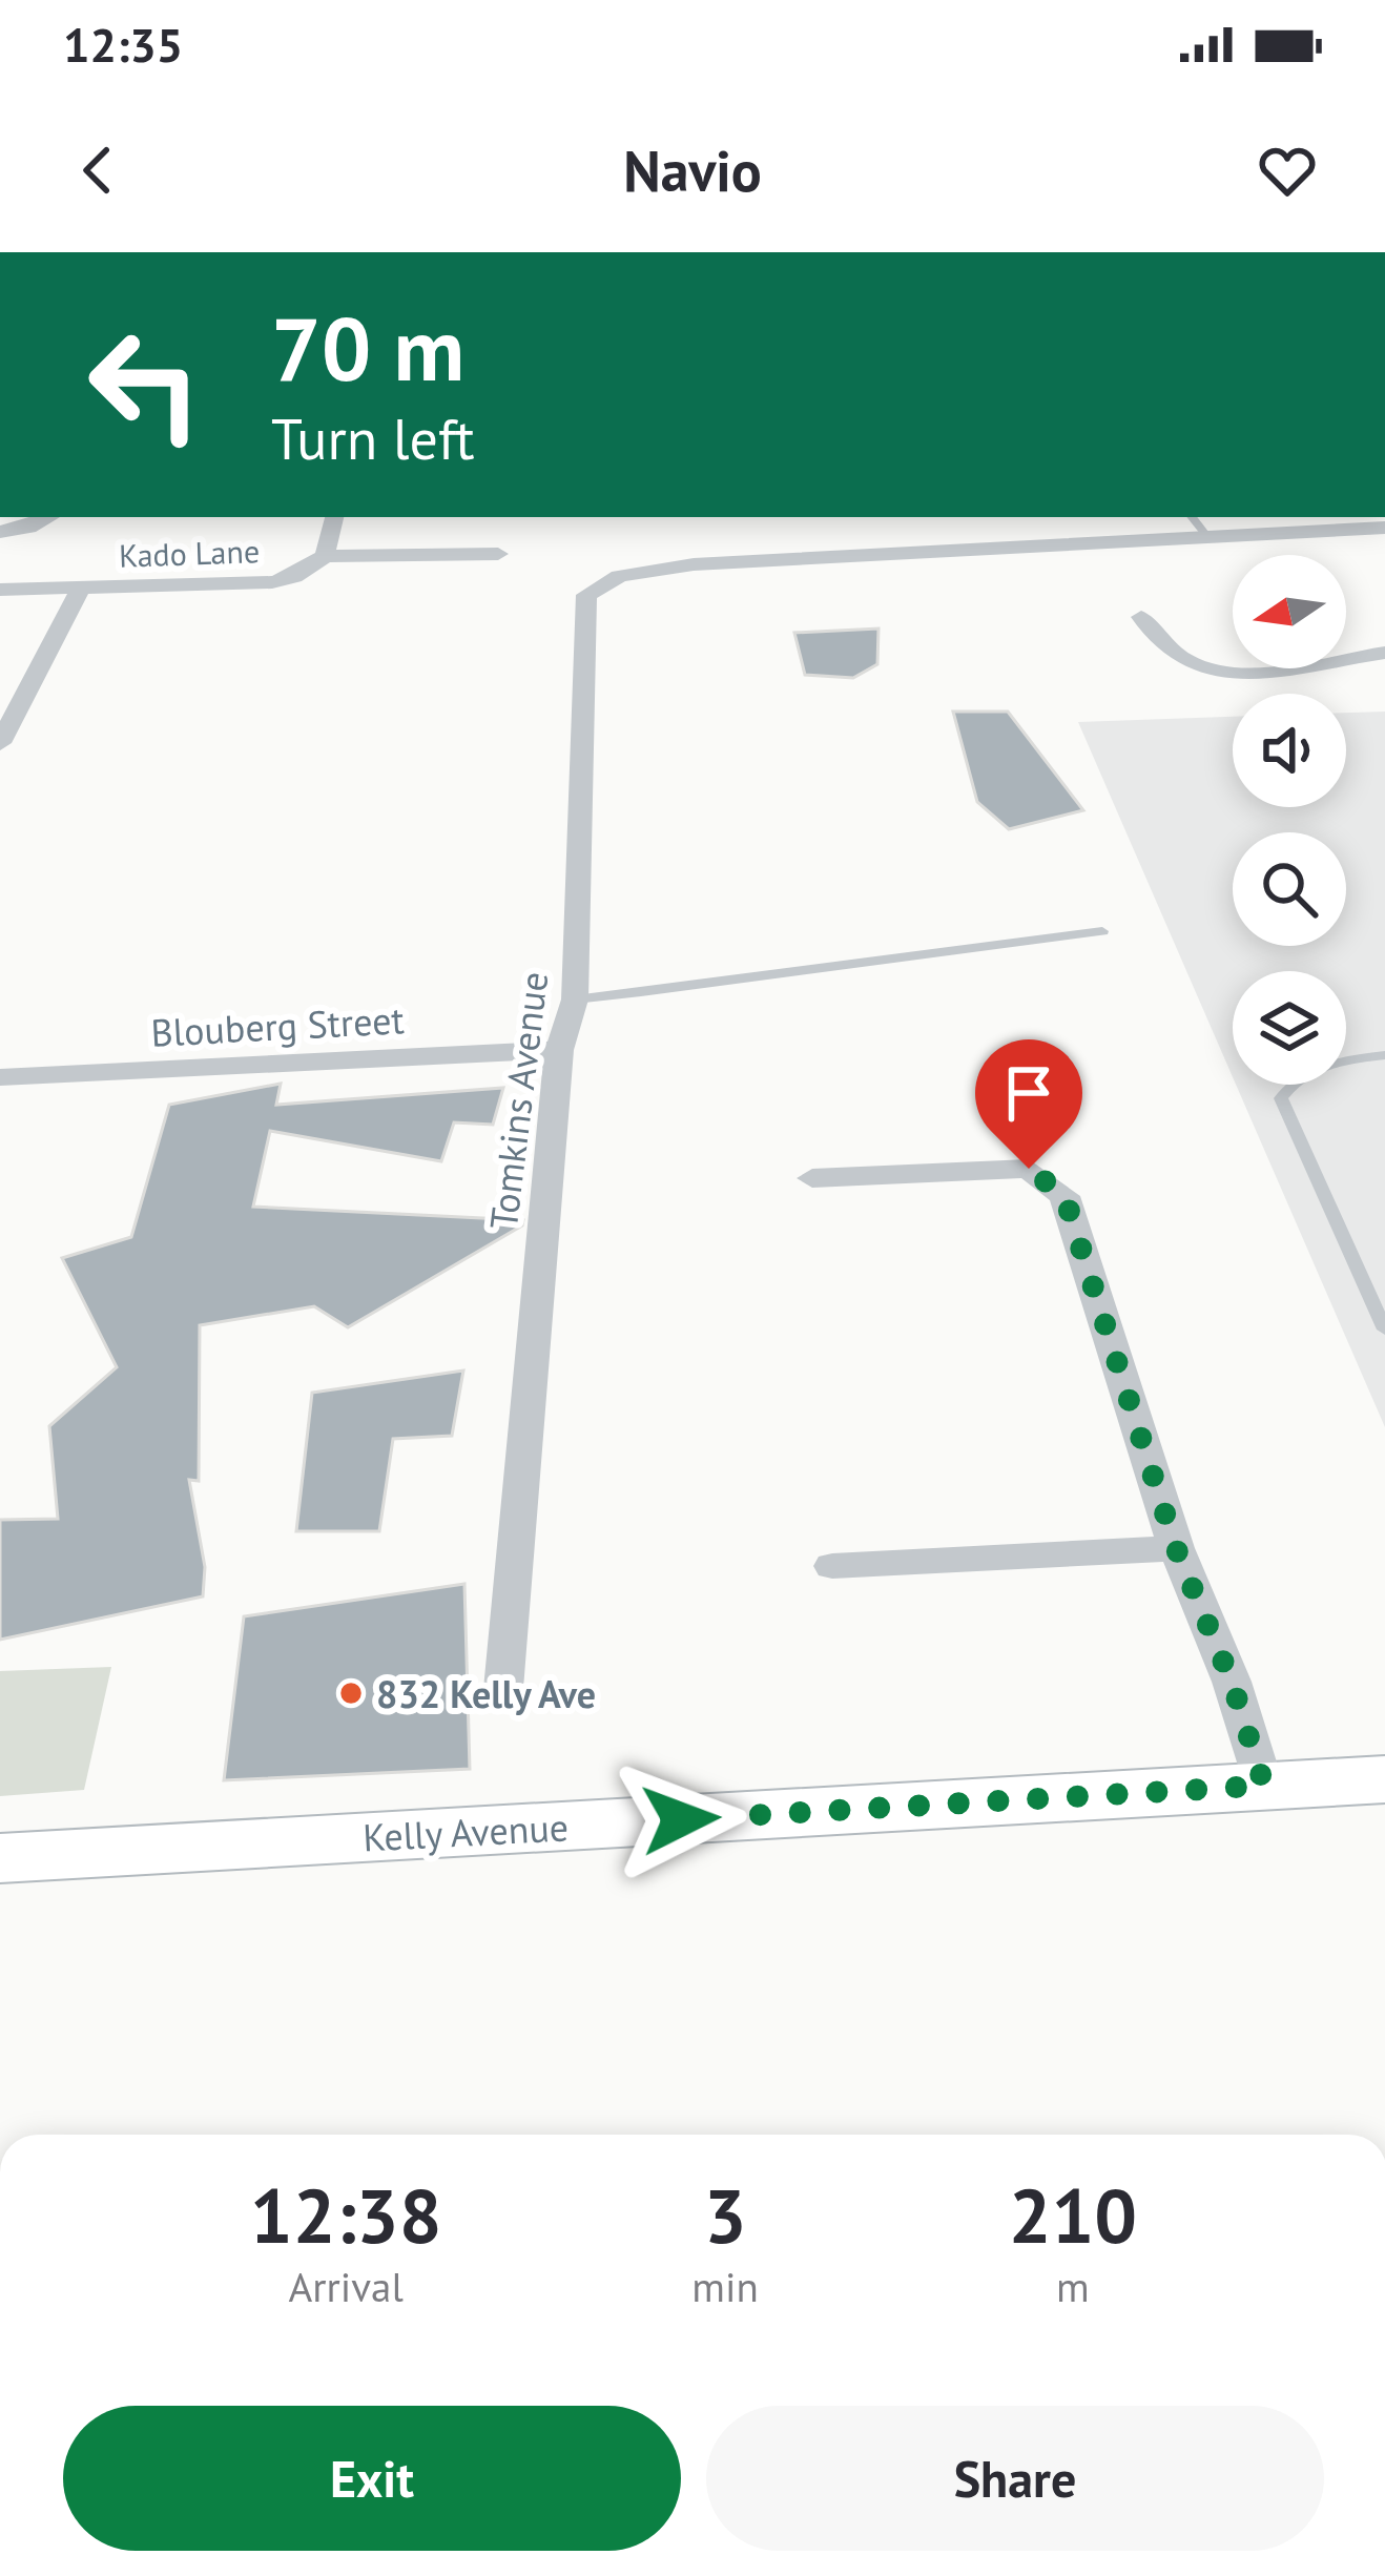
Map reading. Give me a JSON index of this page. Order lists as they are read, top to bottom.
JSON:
{
  "streets": {
    "street": [
      "Kado Lane",
      "Blouberg Street",
      "Tomkins Avenue",
      "Kelly Avenue"
    ]
  },
  "crossings": [
    ["Blouberg Street", "Tomkins Avenue"]
  ],
  "places": ["832 Kelly Ave"],
  "north": "left",
  "page": {
    "status": "12:35",
    "header": "Navio",
    "turn": ["70 m", "Turn left"],
    "eta": [
      "12:38",
      "Arrival",
      "3",
      "min",
      "210",
      "m"
    ],
    "buttons": ["Exit", "Share"]
  }
}
